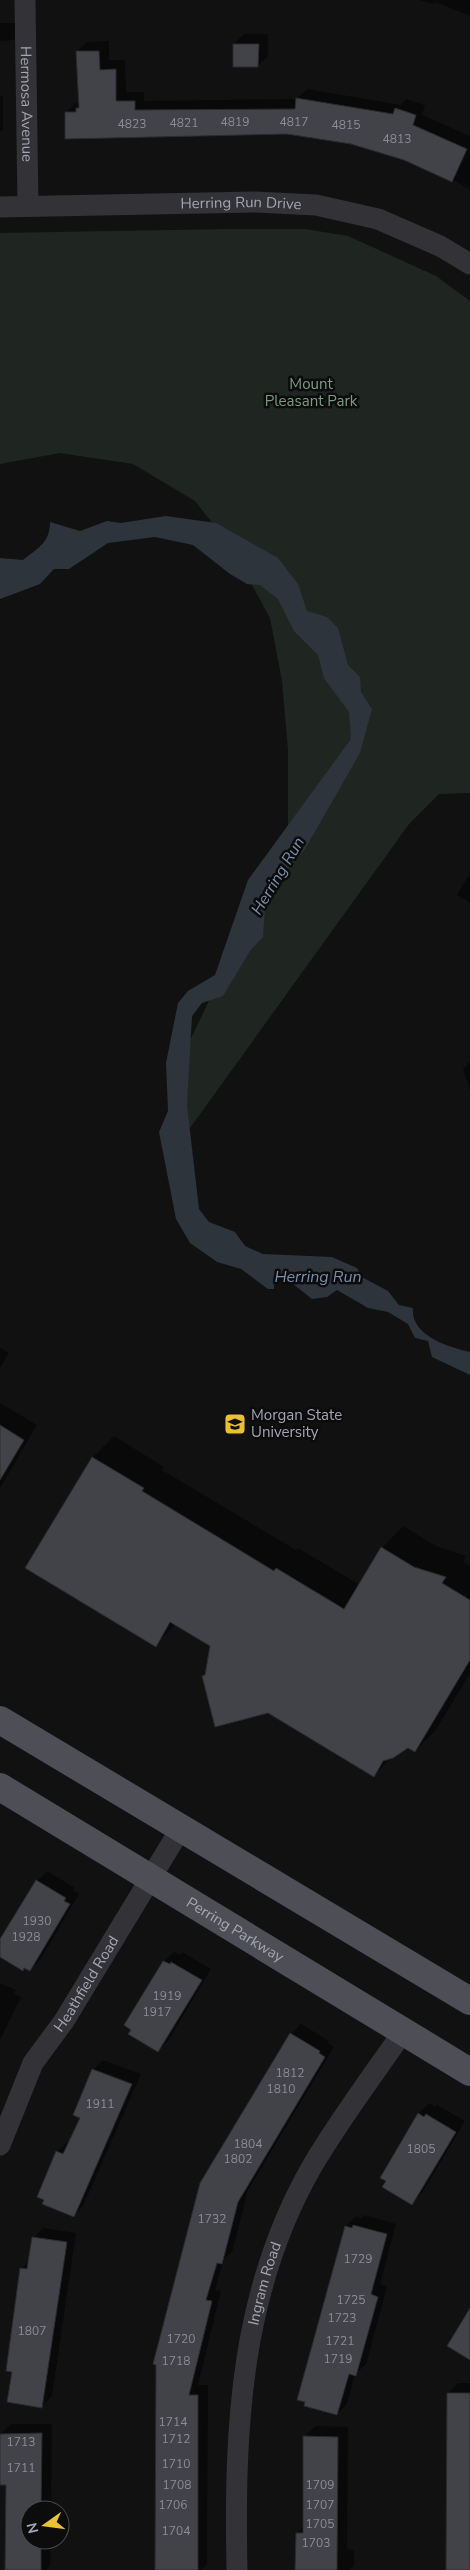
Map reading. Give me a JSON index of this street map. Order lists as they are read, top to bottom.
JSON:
{
  "streets": {
    "main road": ["Perring Parkway"],
    "street": [
      "Hermosa Avenue",
      "Herring Run Drive",
      "Heathfield Road",
      "Ingram Road"
    ]
  },
  "crossings": [
    ["Hermosa Avenue", "Herring Run Drive"],
    ["Perring Parkway", "Heathfield Road"],
    ["Perring Parkway", "Ingram Road"]
  ],
  "water": ["Herring Run"],
  "parks": ["Mount Pleasant Park"],
  "places": {
    "school or university": ["Morgan State University"]
  },
  "house_numbers": [
    "4819",
    "4817",
    "4821",
    "4823",
    "4815",
    "4813",
    "1930",
    "1928",
    "1919",
    "1917",
    "1812",
    "1810",
    "1911",
    "1804",
    "1805",
    "1802",
    "1732",
    "1729",
    "1725",
    "1723",
    "1807",
    "1720",
    "1721",
    "1719",
    "1718",
    "1714",
    "1712",
    "1713",
    "1710",
    "1711",
    "1708",
    "1709",
    "1706",
    "1707",
    "1705",
    "1704",
    "1703"
  ],
  "north": "left"
}
